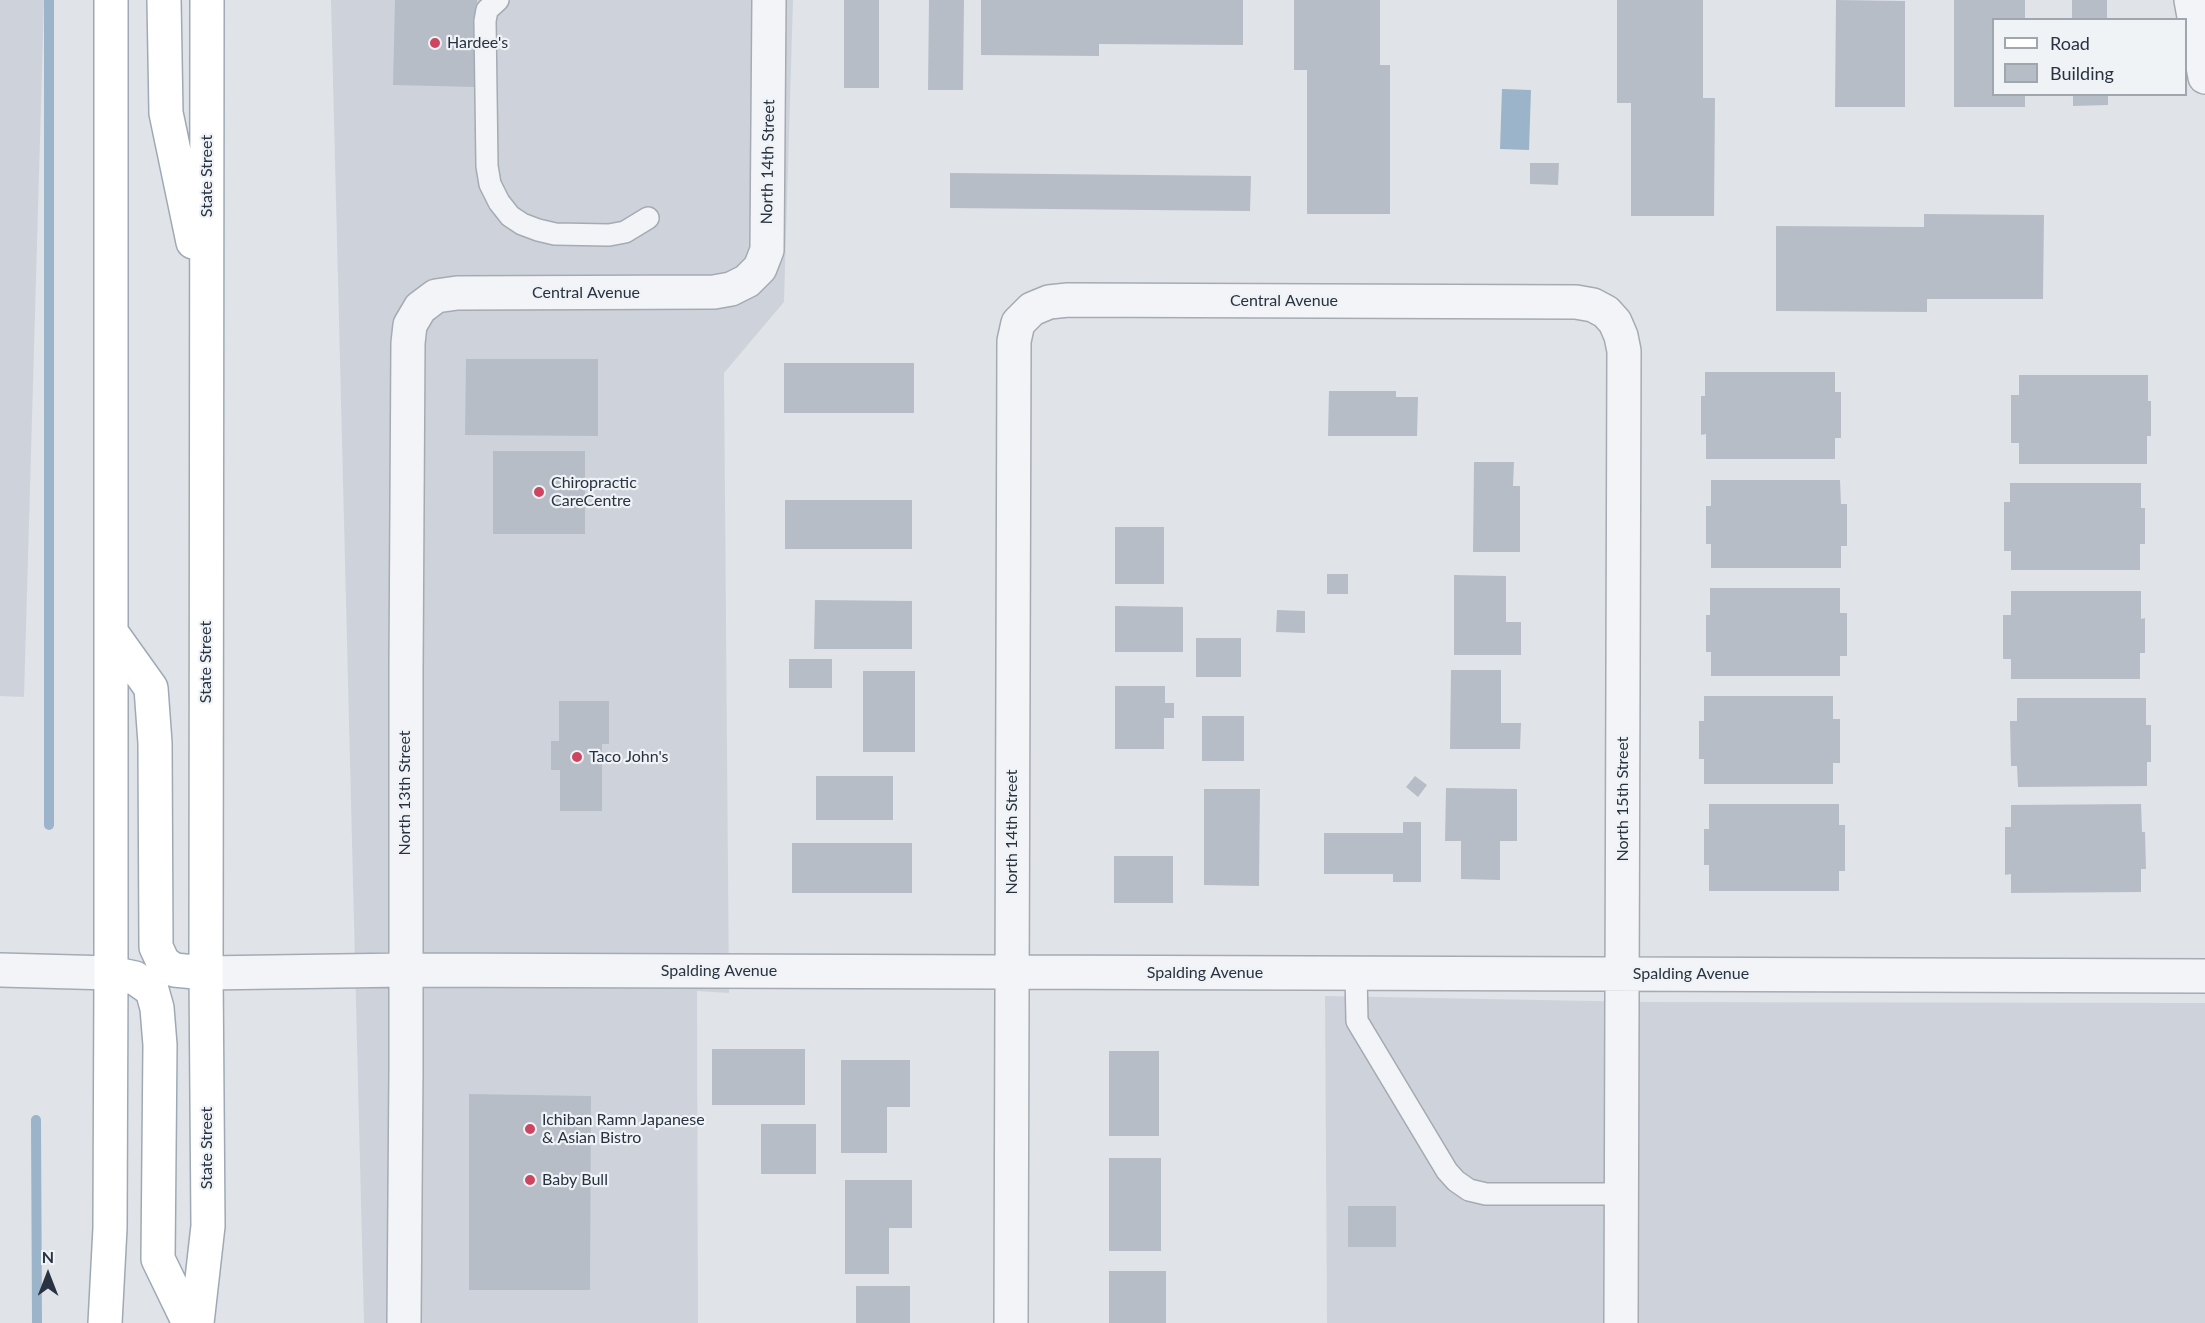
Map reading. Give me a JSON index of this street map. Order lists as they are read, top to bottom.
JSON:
{
  "streets": {
    "main road": ["State Street"],
    "street": [
      "North 14th Street",
      "Central Avenue",
      "North 13th Street",
      "North 15th Street",
      "Spalding Avenue"
    ]
  },
  "crossings": [
    ["North 14th Street", "Central Avenue"],
    ["North 14th Street", "Spalding Avenue"],
    ["State Street", "Spalding Avenue"],
    ["Central Avenue", "North 13th Street"],
    ["Central Avenue", "North 15th Street"],
    ["North 13th Street", "Spalding Avenue"],
    ["North 15th Street", "Spalding Avenue"]
  ],
  "places": [
    "Hardee's",
    "Chiropractic CareCentre",
    "Taco John's",
    "Ichiban Ramn Japanese & Asian Bistro",
    "Baby Bull"
  ],
  "legend": ["Road", "Building"],
  "north": "top"
}
